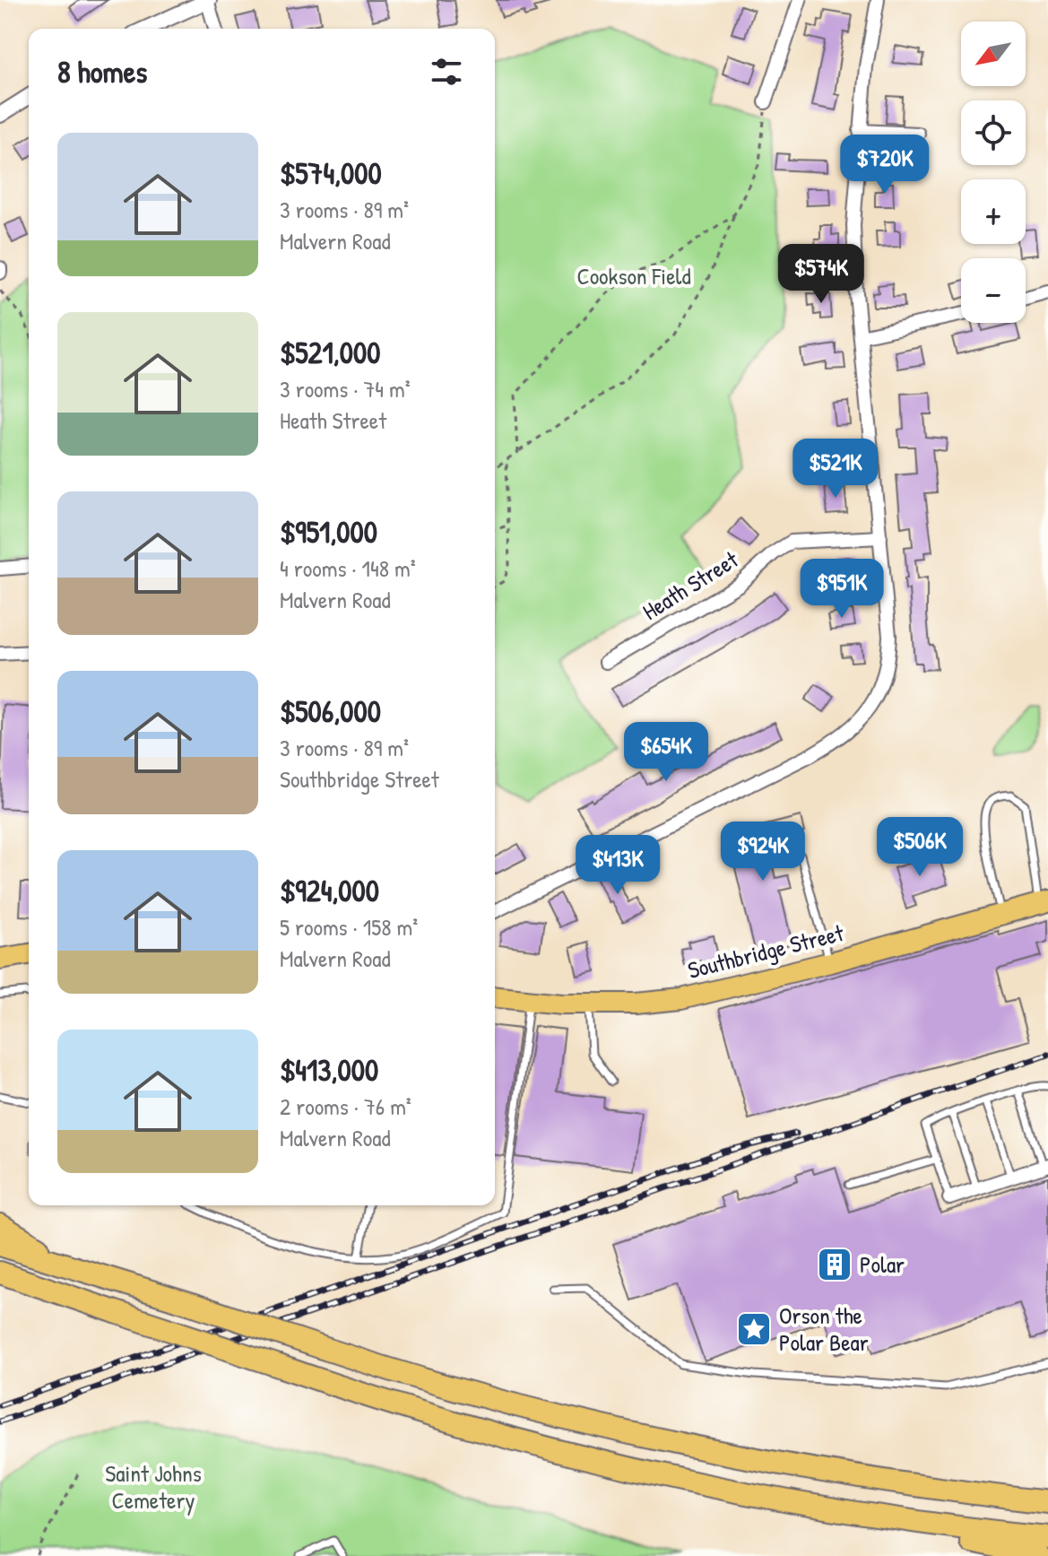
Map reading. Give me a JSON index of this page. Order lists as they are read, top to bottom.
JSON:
{
  "streets": {
    "main road": ["Southbridge Street"],
    "street": ["Heath Street"]
  },
  "parks": ["Cookson Field", "Saint Johns Cemetery"],
  "places": {
    "building": ["Polar"],
    "place": ["Orson the Polar Bear"]
  },
  "north": "bottom left",
  "page": {
    "map_buttons": ["+", "−"],
    "heading": "8 homes",
    "list": [
      {
        "name": "$574,000",
        "note": "3 rooms · 89 m² · Malvern Road"
      },
      {
        "name": "$521,000",
        "note": "3 rooms · 74 m² · Heath Street"
      },
      {
        "name": "$951,000",
        "note": "4 rooms · 148 m² · Malvern Road"
      },
      {
        "name": "$506,000",
        "note": "3 rooms · 89 m² · Southbridge Street"
      },
      {
        "name": "$924,000",
        "note": "5 rooms · 158 m² · Malvern Road"
      },
      {
        "name": "$413,000",
        "note": "2 rooms · 76 m² · Malvern Road"
      }
    ],
    "price": [
      "$720K",
      "$574K",
      "$521K",
      "$951K",
      "$654K",
      "$506K",
      "$924K",
      "$413K"
    ]
  }
}
